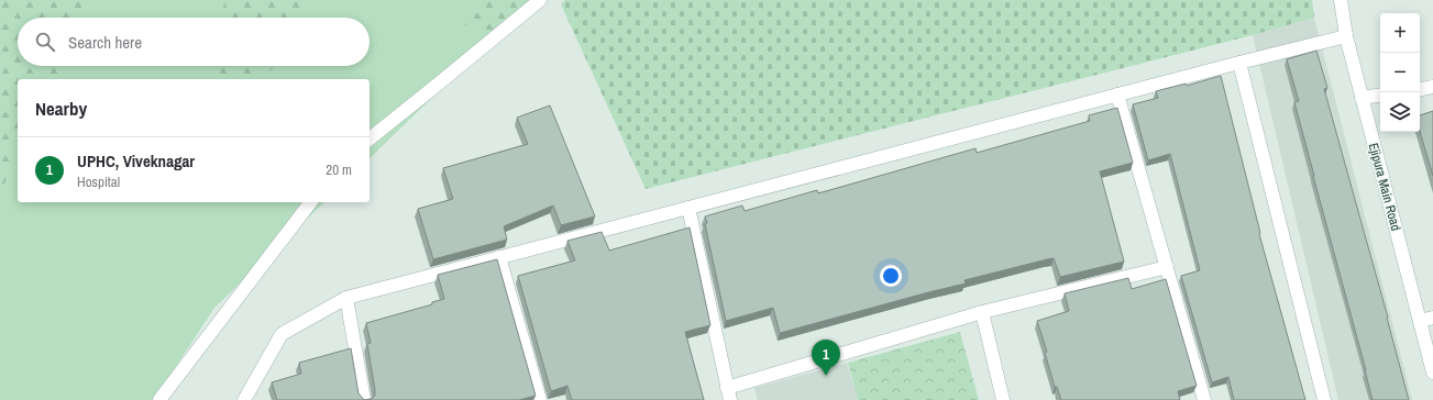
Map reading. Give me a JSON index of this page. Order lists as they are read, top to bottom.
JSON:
{
  "streets": {
    "street": ["Ejipura Main Road"]
  },
  "page": {
    "map_buttons": ["+", "−"],
    "search": "Search here",
    "heading": "Nearby",
    "list": [
      {
        "mark": "1",
        "name": "UPHC, Viveknagar",
        "note": "Hospital",
        "value": "20 m"
      }
    ],
    "pins": "1"
  }
}
